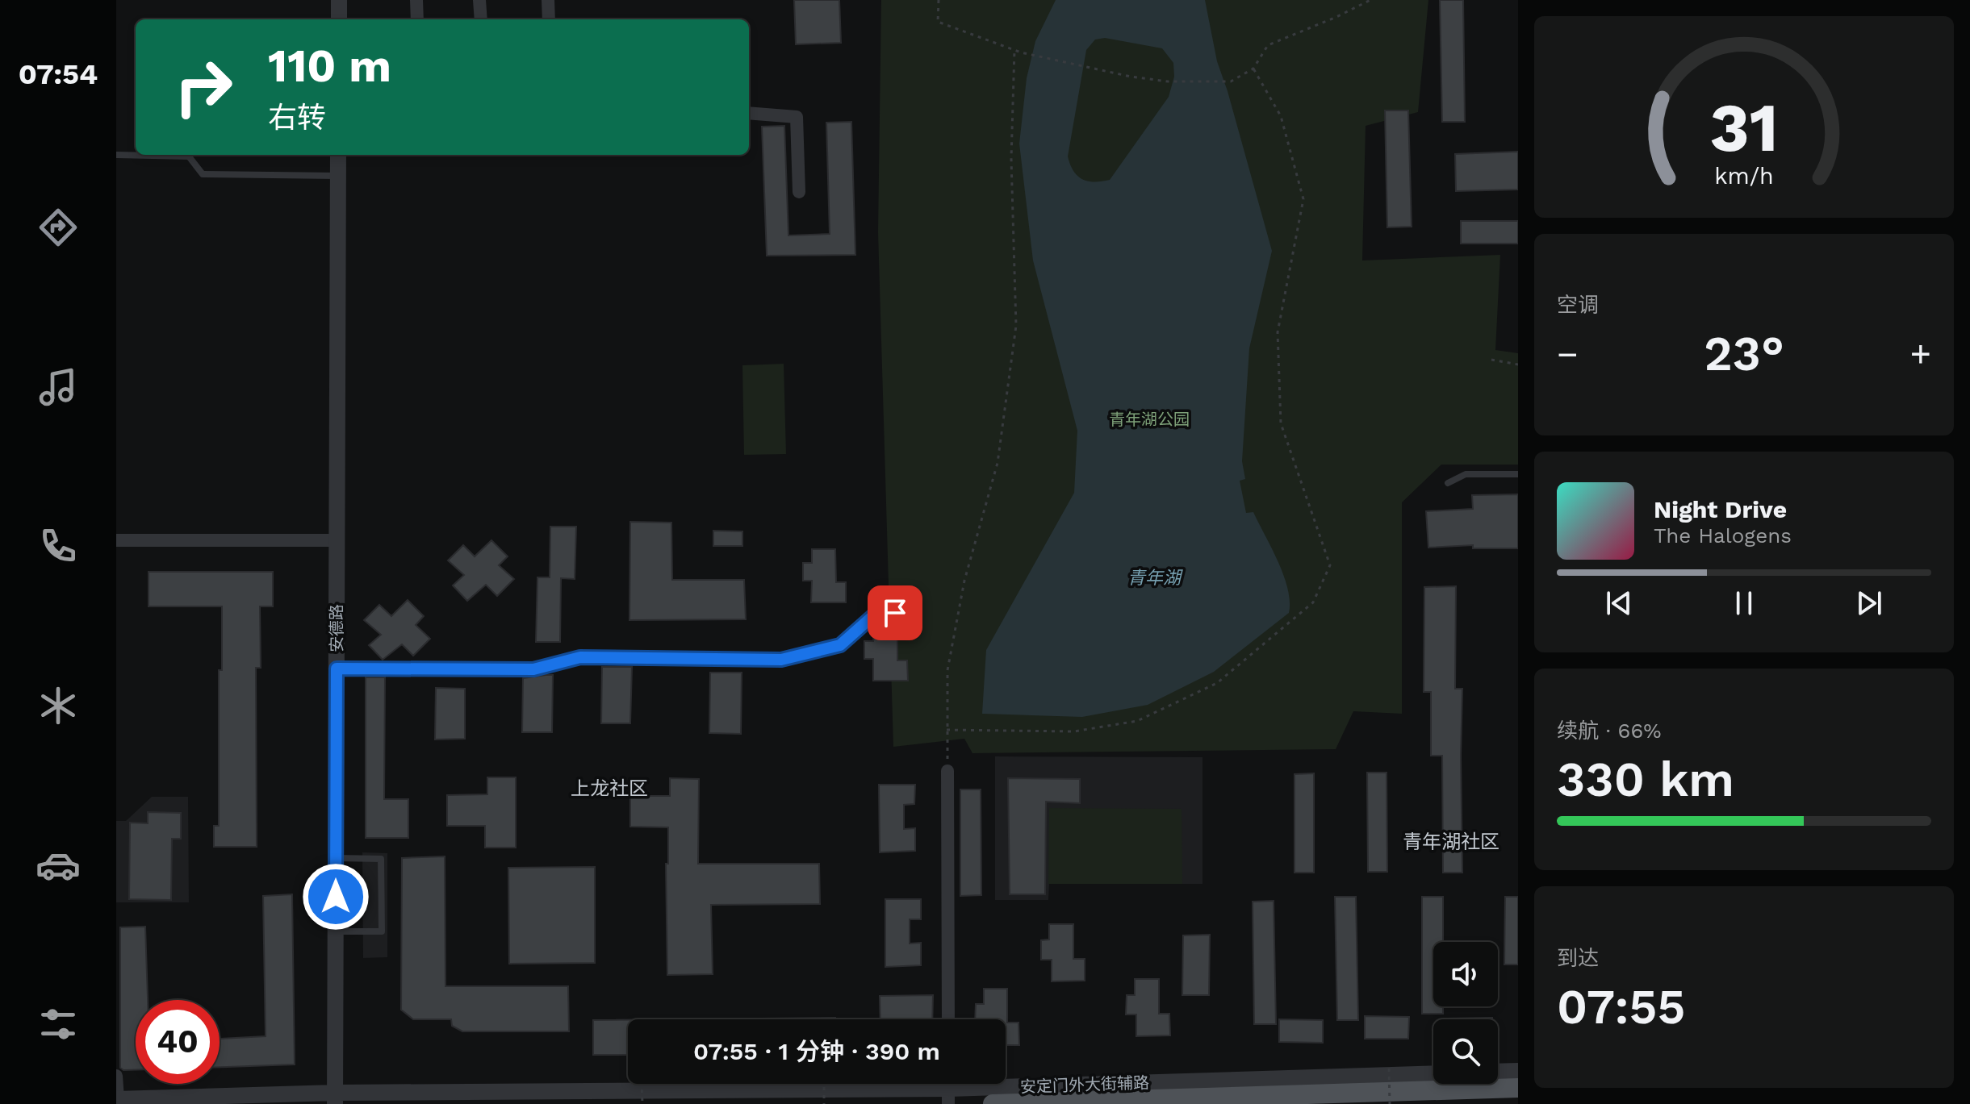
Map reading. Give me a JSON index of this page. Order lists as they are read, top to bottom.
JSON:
{
  "streets": {
    "street": ["安德路", "安定门外大街辅路"]
  },
  "crossings": [
    ["安德路", "安定门外大街辅路"]
  ],
  "districts": ["上龙社区", "青年湖社区"],
  "water": ["青年湖"],
  "parks": ["青年湖公园"],
  "page": {
    "tabs": "07:54",
    "turn": ["110 m", "右转"],
    "tile": [
      "空调",
      ["续航 · 66%", "330 km"],
      ["到达", "07:55"]
    ],
    "heat": ["−", "23°", "+"],
    "song": ["Night Drive", "The Halogens"],
    "limit": "40",
    "trip": "07:55 · 1 分钟 · 390 m",
    "gauge": ["31", "km/h"]
  }
}
